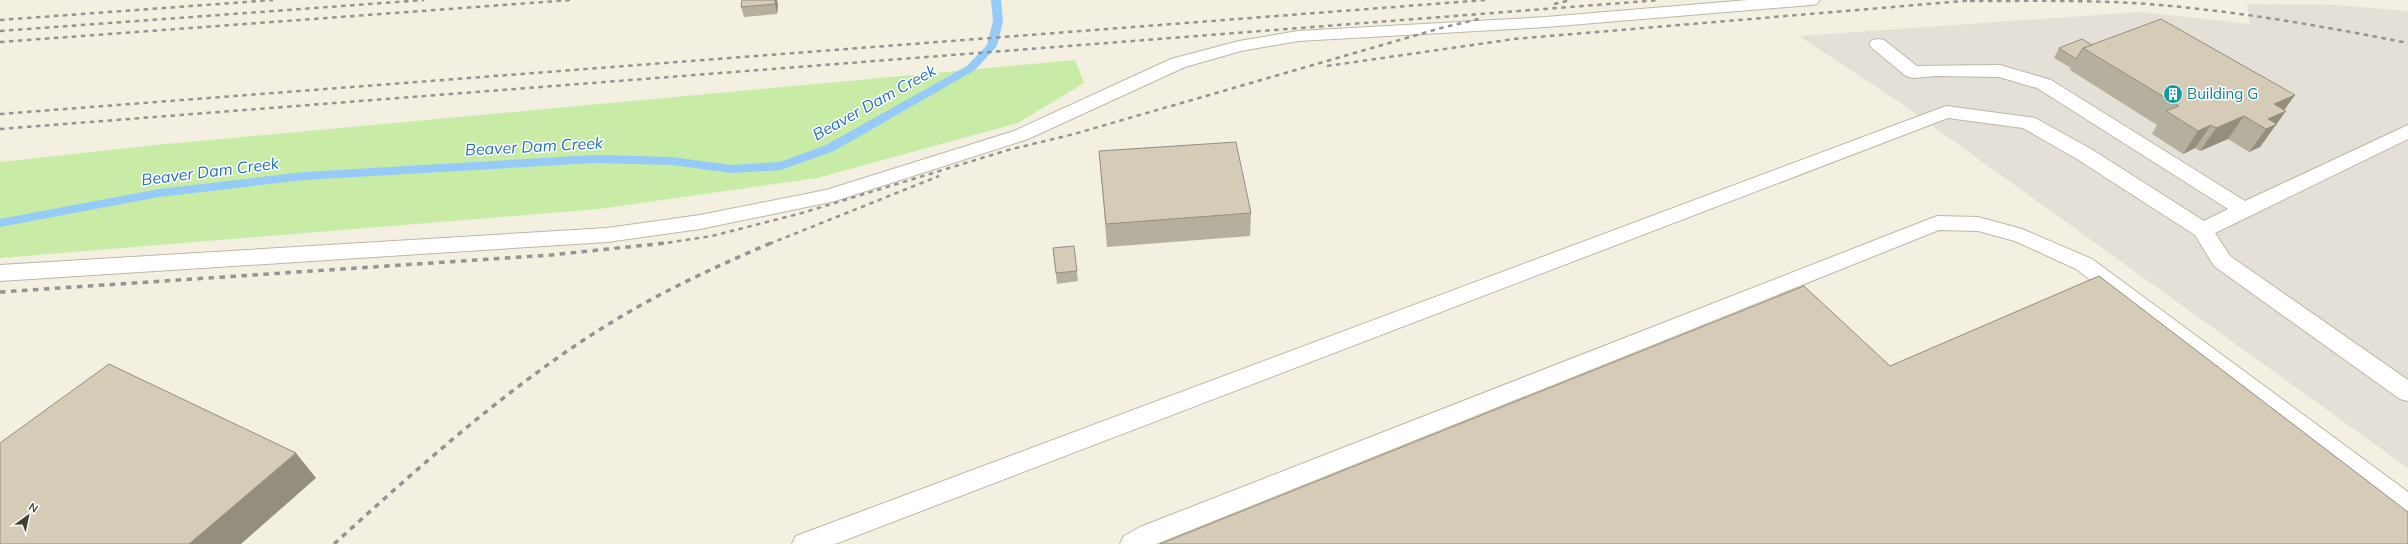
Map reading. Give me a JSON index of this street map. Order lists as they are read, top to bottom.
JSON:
{
  "water": ["Beaver Dam Creek"],
  "places": {
    "building": ["Building G"]
  },
  "north": "top right"
}
